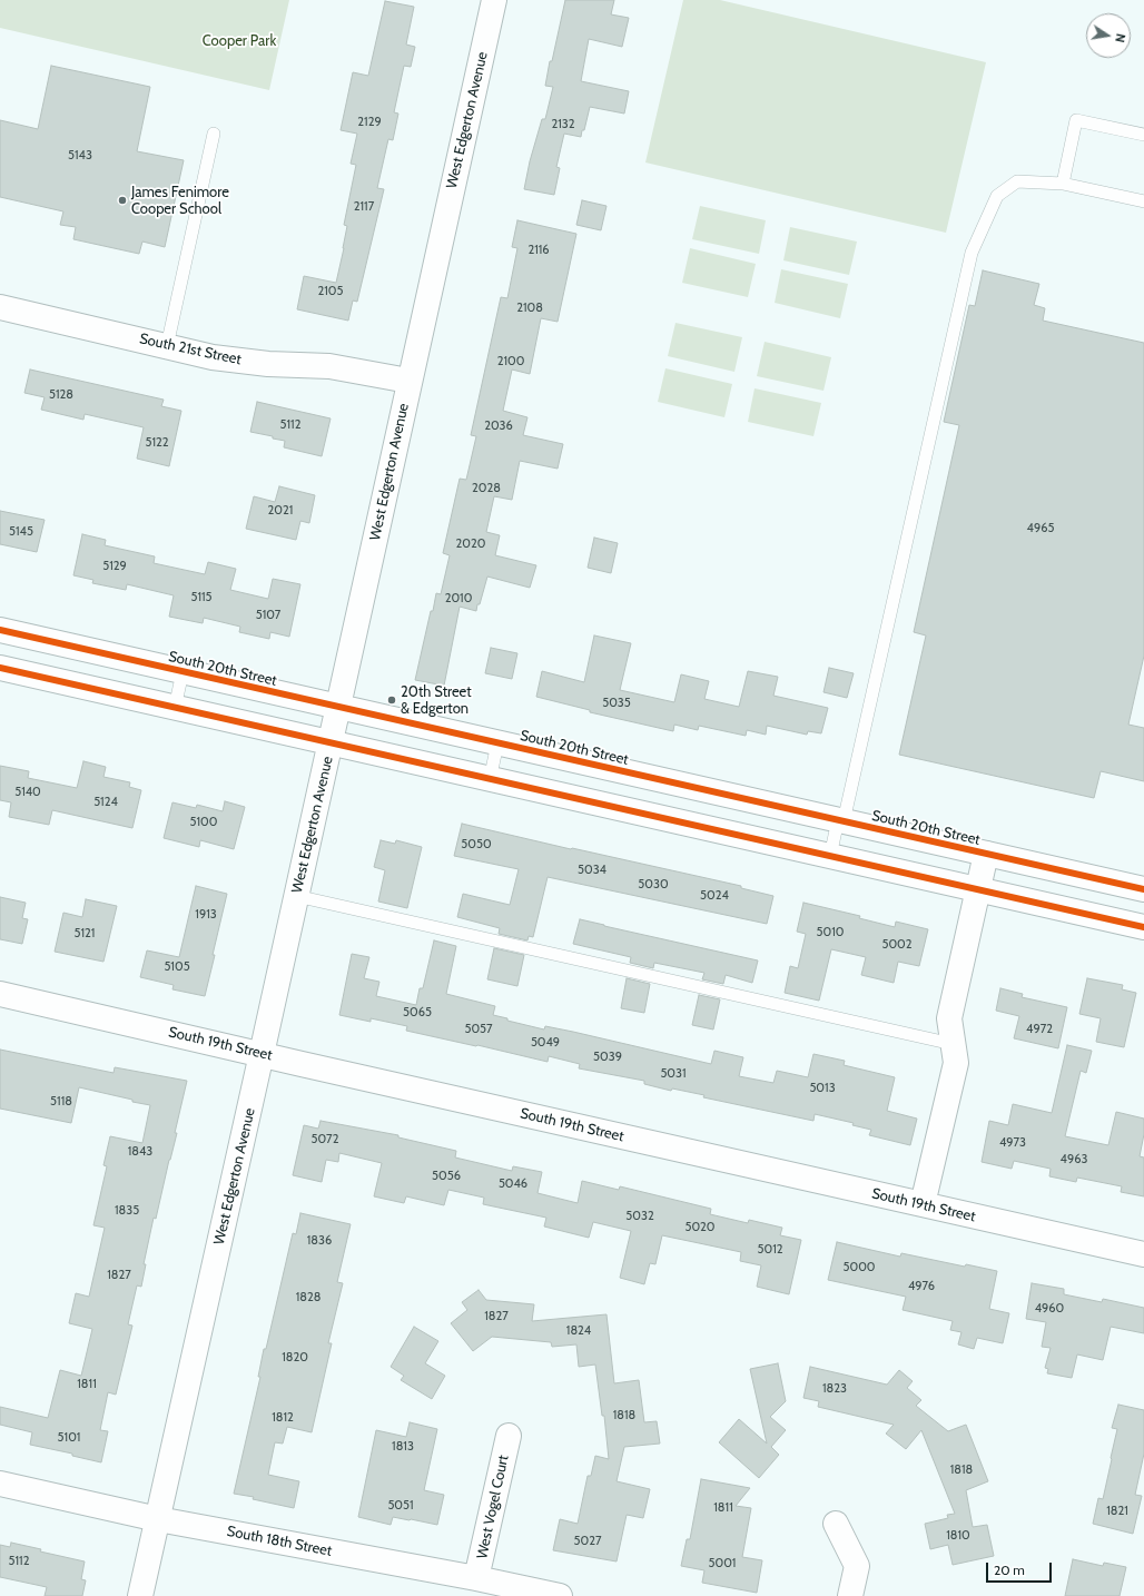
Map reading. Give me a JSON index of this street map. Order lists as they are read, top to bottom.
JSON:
{
  "streets": {
    "street": [
      "West Edgerton Avenue",
      "South 21st Street",
      "South 20th Street",
      "South 19th Street",
      "West Vogel Court",
      "South 18th Street"
    ]
  },
  "crossings": [
    ["West Edgerton Avenue", "South 21st Street"],
    ["West Edgerton Avenue", "South 20th Street"],
    ["West Edgerton Avenue", "South 19th Street"],
    ["West Edgerton Avenue", "South 18th Street"],
    ["West Vogel Court", "South 18th Street"]
  ],
  "parks": ["Cooper Park"],
  "places": ["James Fenimore Cooper School", "20th Street & Edgerton"],
  "house_numbers": [
    "2129",
    "2132",
    "5143",
    "2117",
    "2116",
    "2105",
    "2108",
    "2100",
    "5128",
    "5112",
    "2036",
    "5122",
    "2028",
    "2021",
    "4965",
    "5145",
    "2020",
    "5129",
    "5115",
    "2010",
    "5107",
    "5035",
    "5140",
    "5124",
    "5100",
    "5050",
    "5034",
    "5030",
    "5024",
    "1913",
    "5010",
    "5121",
    "5002",
    "5105",
    "5065",
    "5057",
    "4972",
    "5049",
    "5039",
    "5031",
    "5013",
    "5118",
    "5072",
    "4973",
    "1843",
    "4963",
    "5056",
    "5046",
    "1835",
    "5032",
    "5020",
    "1836",
    "5012",
    "5000",
    "1827",
    "4976",
    "1828",
    "4960",
    "1827",
    "1824",
    "1820",
    "1811",
    "1823",
    "1818",
    "1812",
    "5101",
    "1813",
    "1818",
    "5051",
    "1811",
    "1821",
    "1810",
    "5027",
    "5112",
    "5001"
  ],
  "scale_bar": "20 m",
  "north": "right"
}
